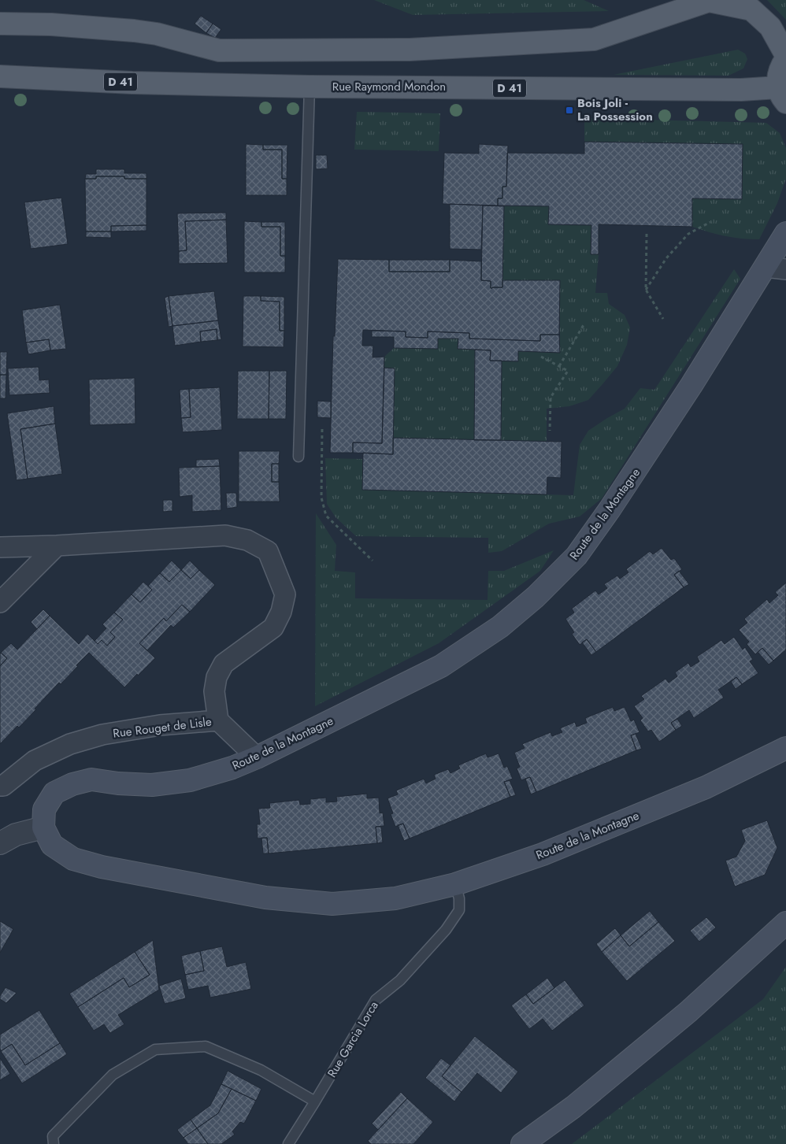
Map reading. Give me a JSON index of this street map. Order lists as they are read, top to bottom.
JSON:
{
  "streets": {
    "main road": ["D 41", "Rue Raymond Mondon", "Route de la Montagne"],
    "street": ["Rue Rouget de Lisle"],
    "lane": ["Rue Garcia Lorca"]
  },
  "crossings": [
    ["Route de la Montagne", "Rue Garcia Lorca"]
  ],
  "places": {
    "transit": ["Bois Joli - La Possession"]
  }
}
